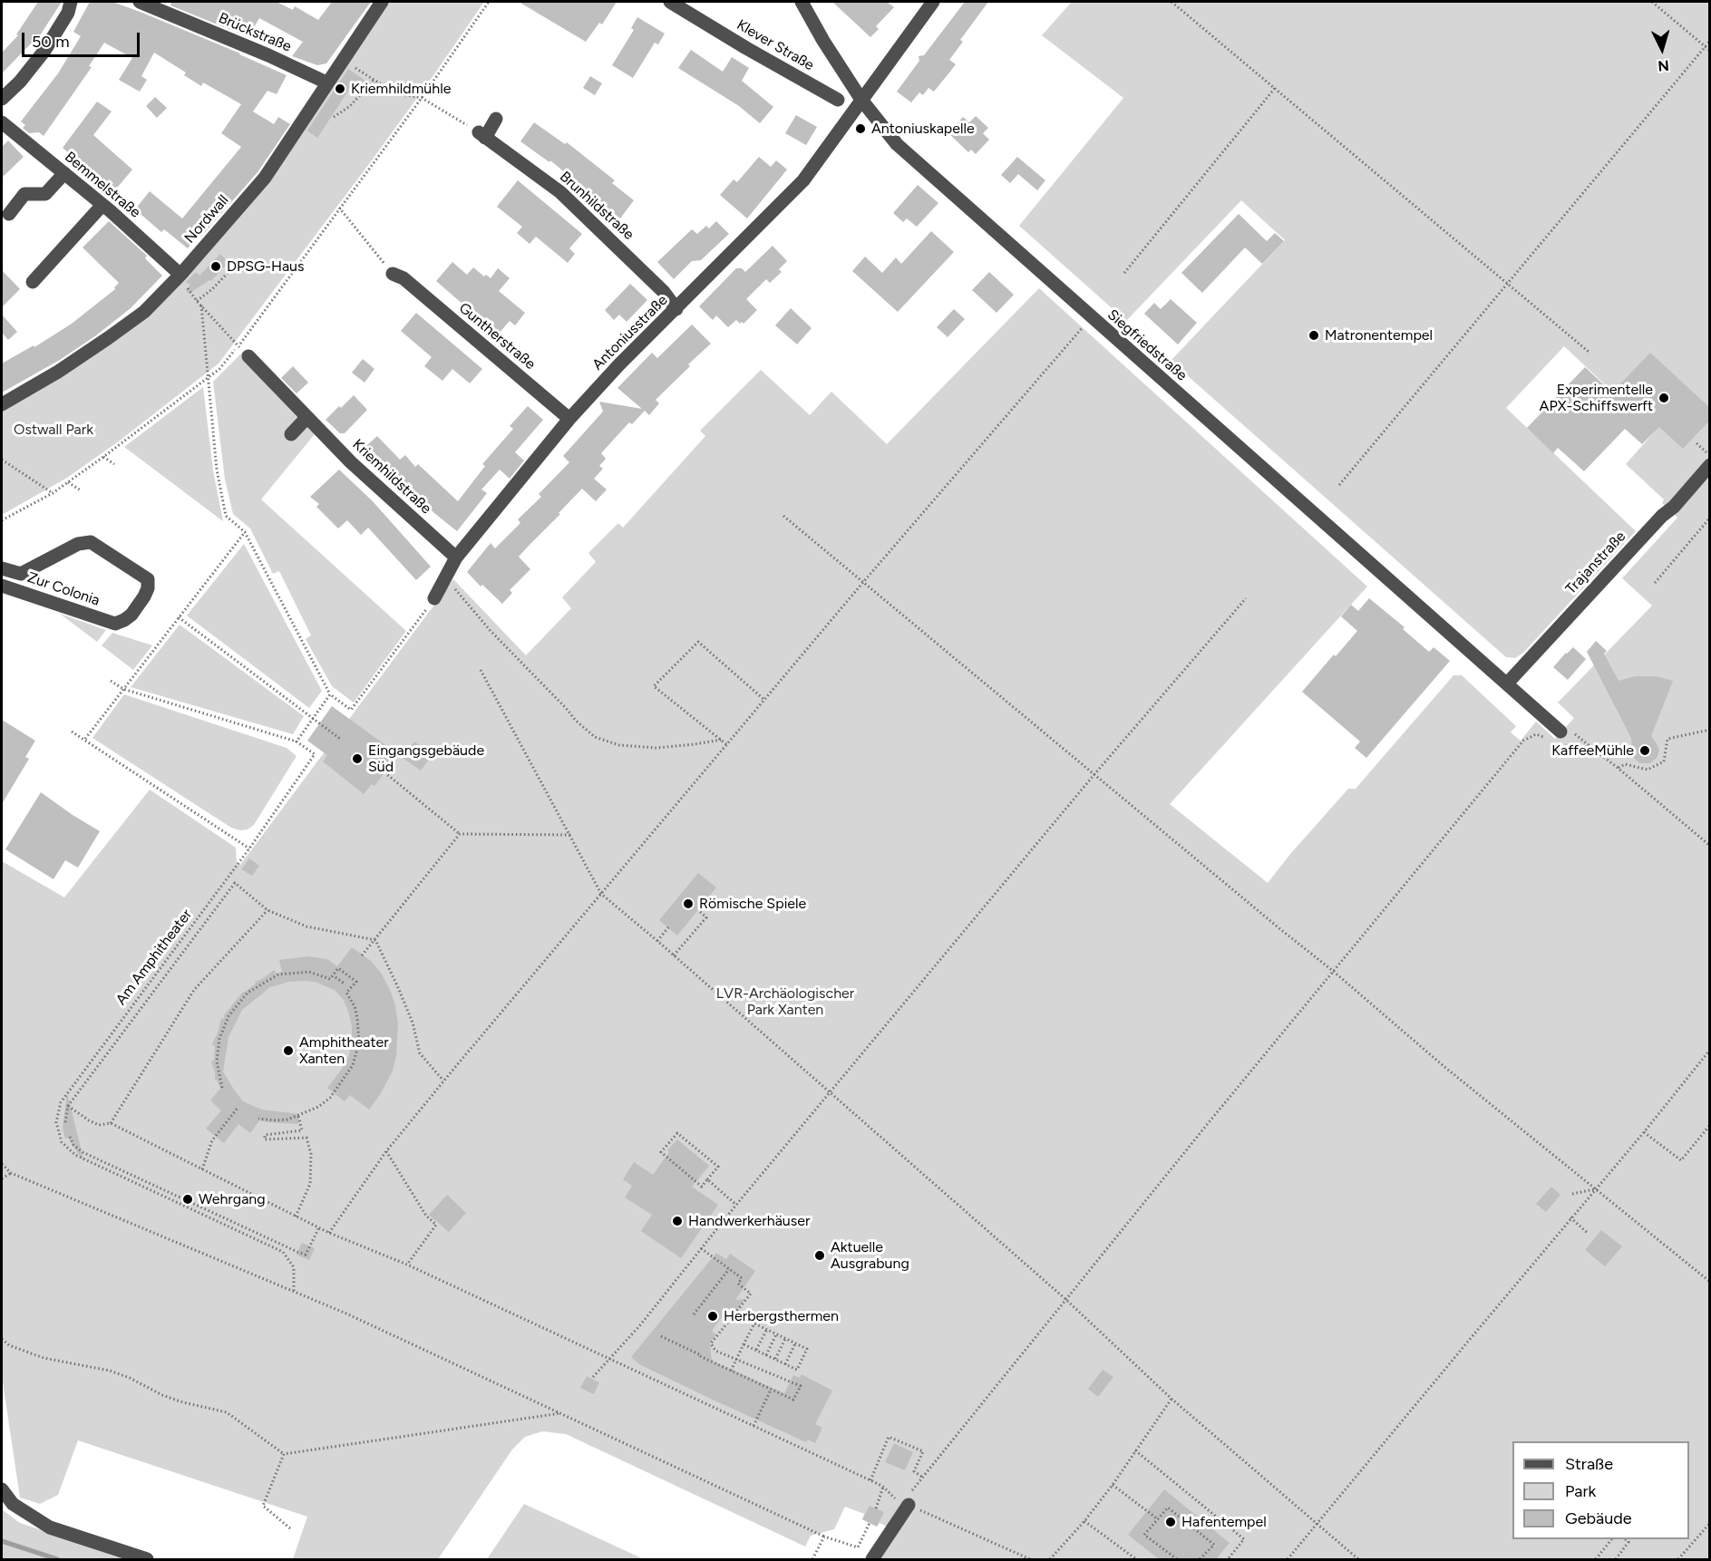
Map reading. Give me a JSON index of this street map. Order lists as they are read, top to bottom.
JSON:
{
  "streets": {
    "street": [
      "Brückstraße",
      "Klever Straße",
      "Bemmelstraße",
      "Brunhildstraße",
      "Nordwall",
      "Antoniusstraße",
      "Guntherstraße",
      "Siegfriedstraße",
      "Kriemhildstraße",
      "Trajanstraße",
      "Zur Colonia"
    ],
    "path": ["Am Amphitheater"]
  },
  "crossings": [
    ["Brückstraße", "Nordwall"],
    ["Bemmelstraße", "Nordwall"],
    ["Brunhildstraße", "Antoniusstraße"],
    ["Antoniusstraße", "Guntherstraße"],
    ["Antoniusstraße", "Siegfriedstraße"],
    ["Antoniusstraße", "Kriemhildstraße"],
    ["Siegfriedstraße", "Trajanstraße"]
  ],
  "parks": ["Ostwall Park", "LVR-Archäologischer Park Xanten"],
  "places": [
    "Kriemhildmühle",
    "Antoniuskapelle",
    "DPSG-Haus",
    "Matronentempel",
    "Experimentelle APX-Schiffswerft",
    "KaffeeMühle",
    "Eingangsgebäude Süd",
    "Römische Spiele",
    "Amphitheater Xanten",
    "Wehrgang",
    "Handwerkerhäuser",
    "Aktuelle Ausgrabung",
    "Herbergsthermen",
    "Hafentempel"
  ],
  "legend": ["Straße", "Park", "Gebäude"],
  "scale_bar": "50 m",
  "north": "bottom"
}
